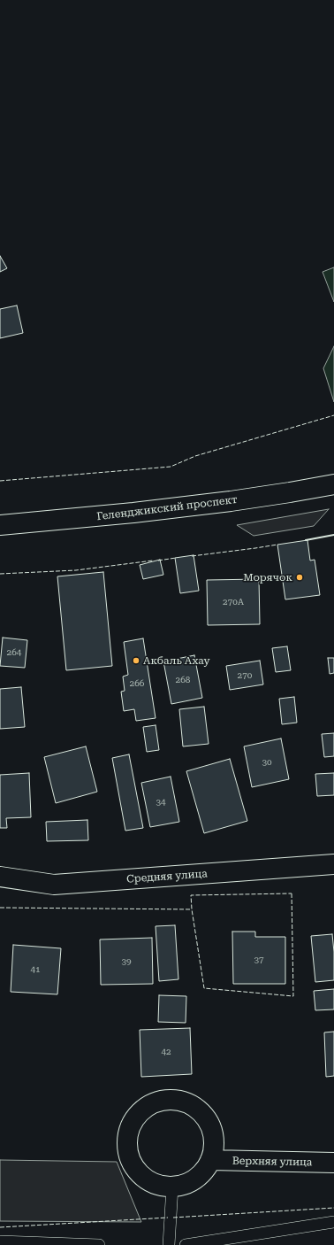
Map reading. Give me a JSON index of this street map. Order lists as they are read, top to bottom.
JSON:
{
  "streets": {
    "street": ["Геленджикский проспект", "Средняя улица", "Верхняя улица"]
  },
  "places": ["Морячок", "Акбаль Ахау"],
  "house_numbers": [
    "270А",
    "264",
    "270",
    "268",
    "266",
    "30",
    "34",
    "37",
    "39",
    "41",
    "42"
  ]
}
